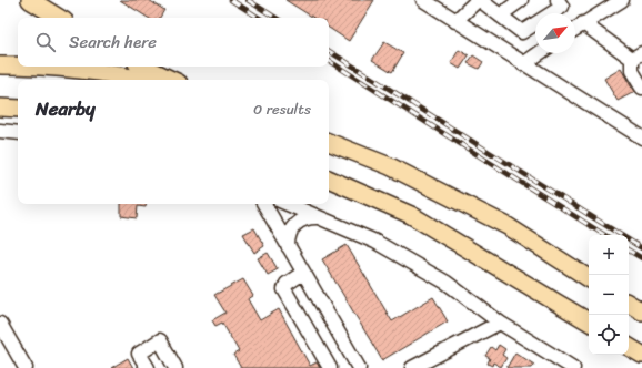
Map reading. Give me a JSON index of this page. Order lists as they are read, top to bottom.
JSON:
{
  "north": "top right",
  "page": {
    "search": "Search here",
    "heading": ["Nearby", "0 results"],
    "map_buttons": ["+", "−"]
  }
}
